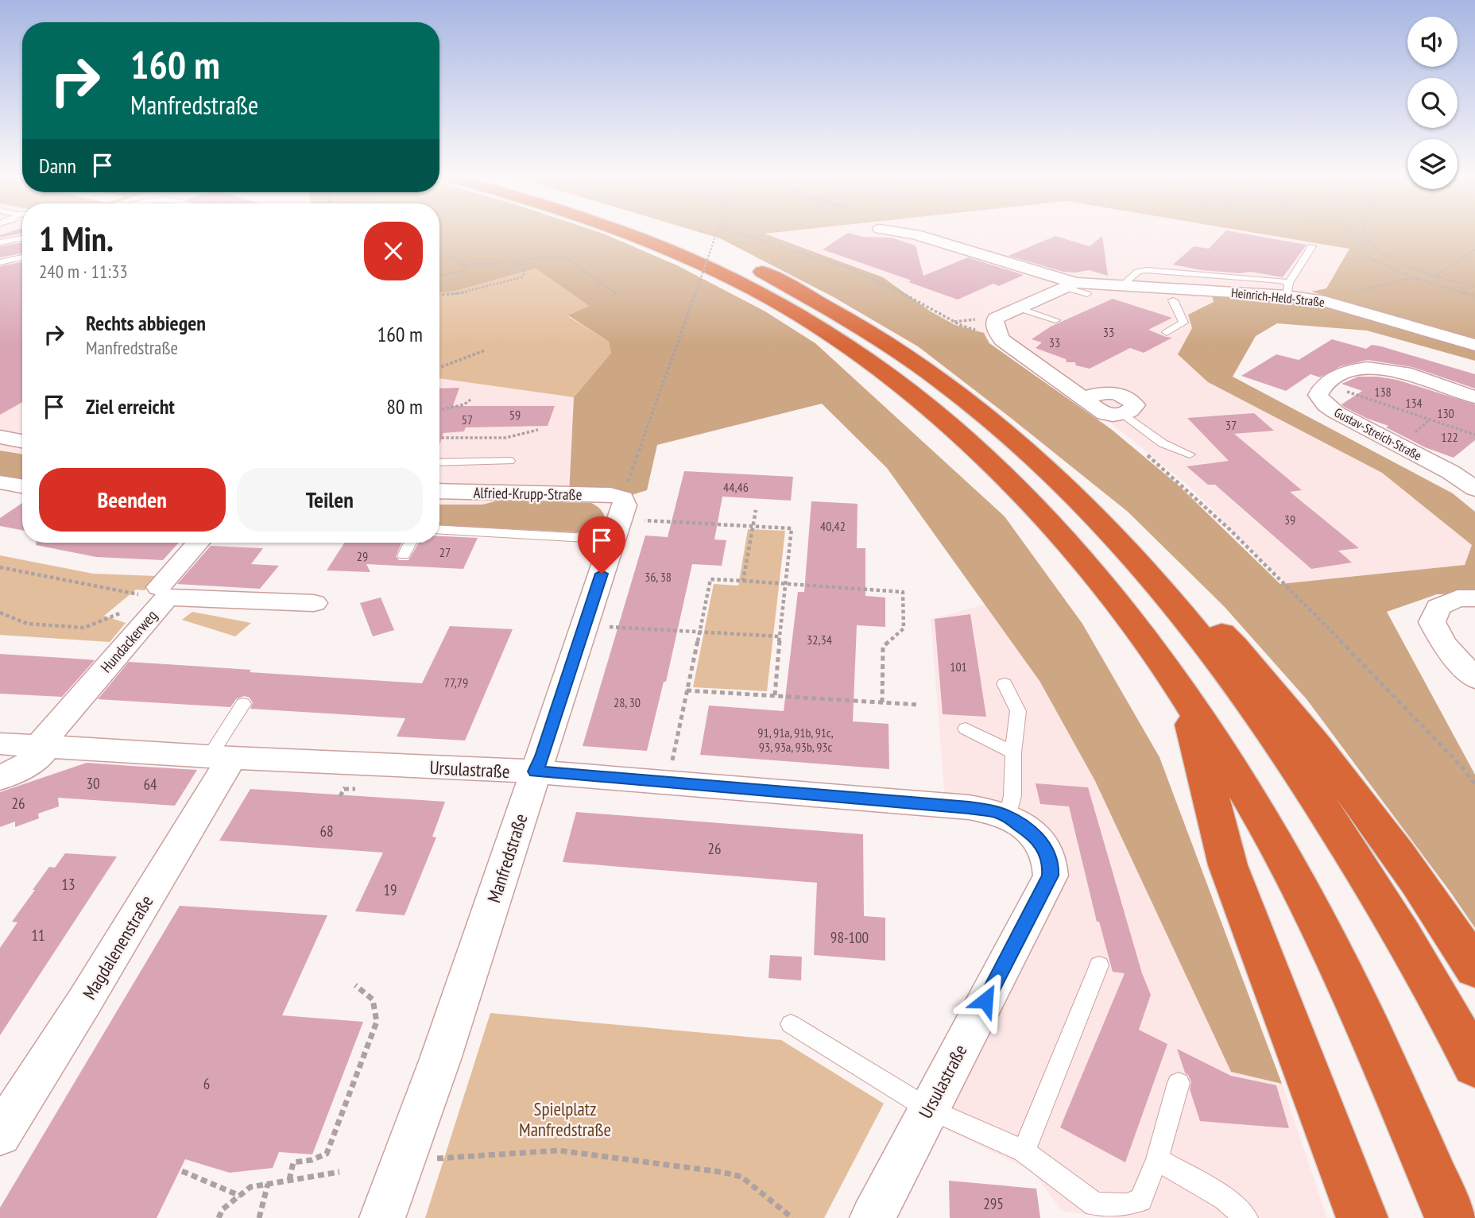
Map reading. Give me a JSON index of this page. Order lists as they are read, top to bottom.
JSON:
{
  "streets": {
    "street": [
      "Heinrich-Held-Straße",
      "Gustav-Streich-Straße",
      "Alfried-Krupp-Straße",
      "Hundackerweg",
      "Ursulastraße",
      "Manfredstraße",
      "Magdalenenstraße"
    ]
  },
  "crossings": [
    ["Alfried-Krupp-Straße", "Manfredstraße"],
    ["Hundackerweg", "Ursulastraße"],
    ["Ursulastraße", "Manfredstraße"],
    ["Ursulastraße", "Magdalenenstraße"]
  ],
  "parks": ["Spielplatz Manfredstraße"],
  "house_numbers": [
    "33",
    "33",
    "138",
    "134",
    "130",
    "59",
    "57",
    "37",
    "122",
    "44,46",
    "39",
    "40,42",
    "27",
    "29",
    "36, 38",
    "32,34",
    "101",
    "77,79",
    "28, 30",
    "91, 91a, 91b, 91c, 93, 93a, 93b, 93c",
    "30",
    "64",
    "26",
    "68",
    "26",
    "13",
    "19",
    "11",
    "98-100",
    "6",
    "295"
  ],
  "page": {
    "turn": ["160 m", "Manfredstraße"],
    "then": "Dann",
    "heading": ["1 Min.", "240 m · 11:33"],
    "list": [
      {
        "name": "Rechts abbiegen",
        "note": "Manfredstraße",
        "value": "160 m"
      },
      {
        "name": "Ziel erreicht",
        "value": "80 m"
      }
    ],
    "buttons": ["Beenden", "Teilen"]
  }
}
